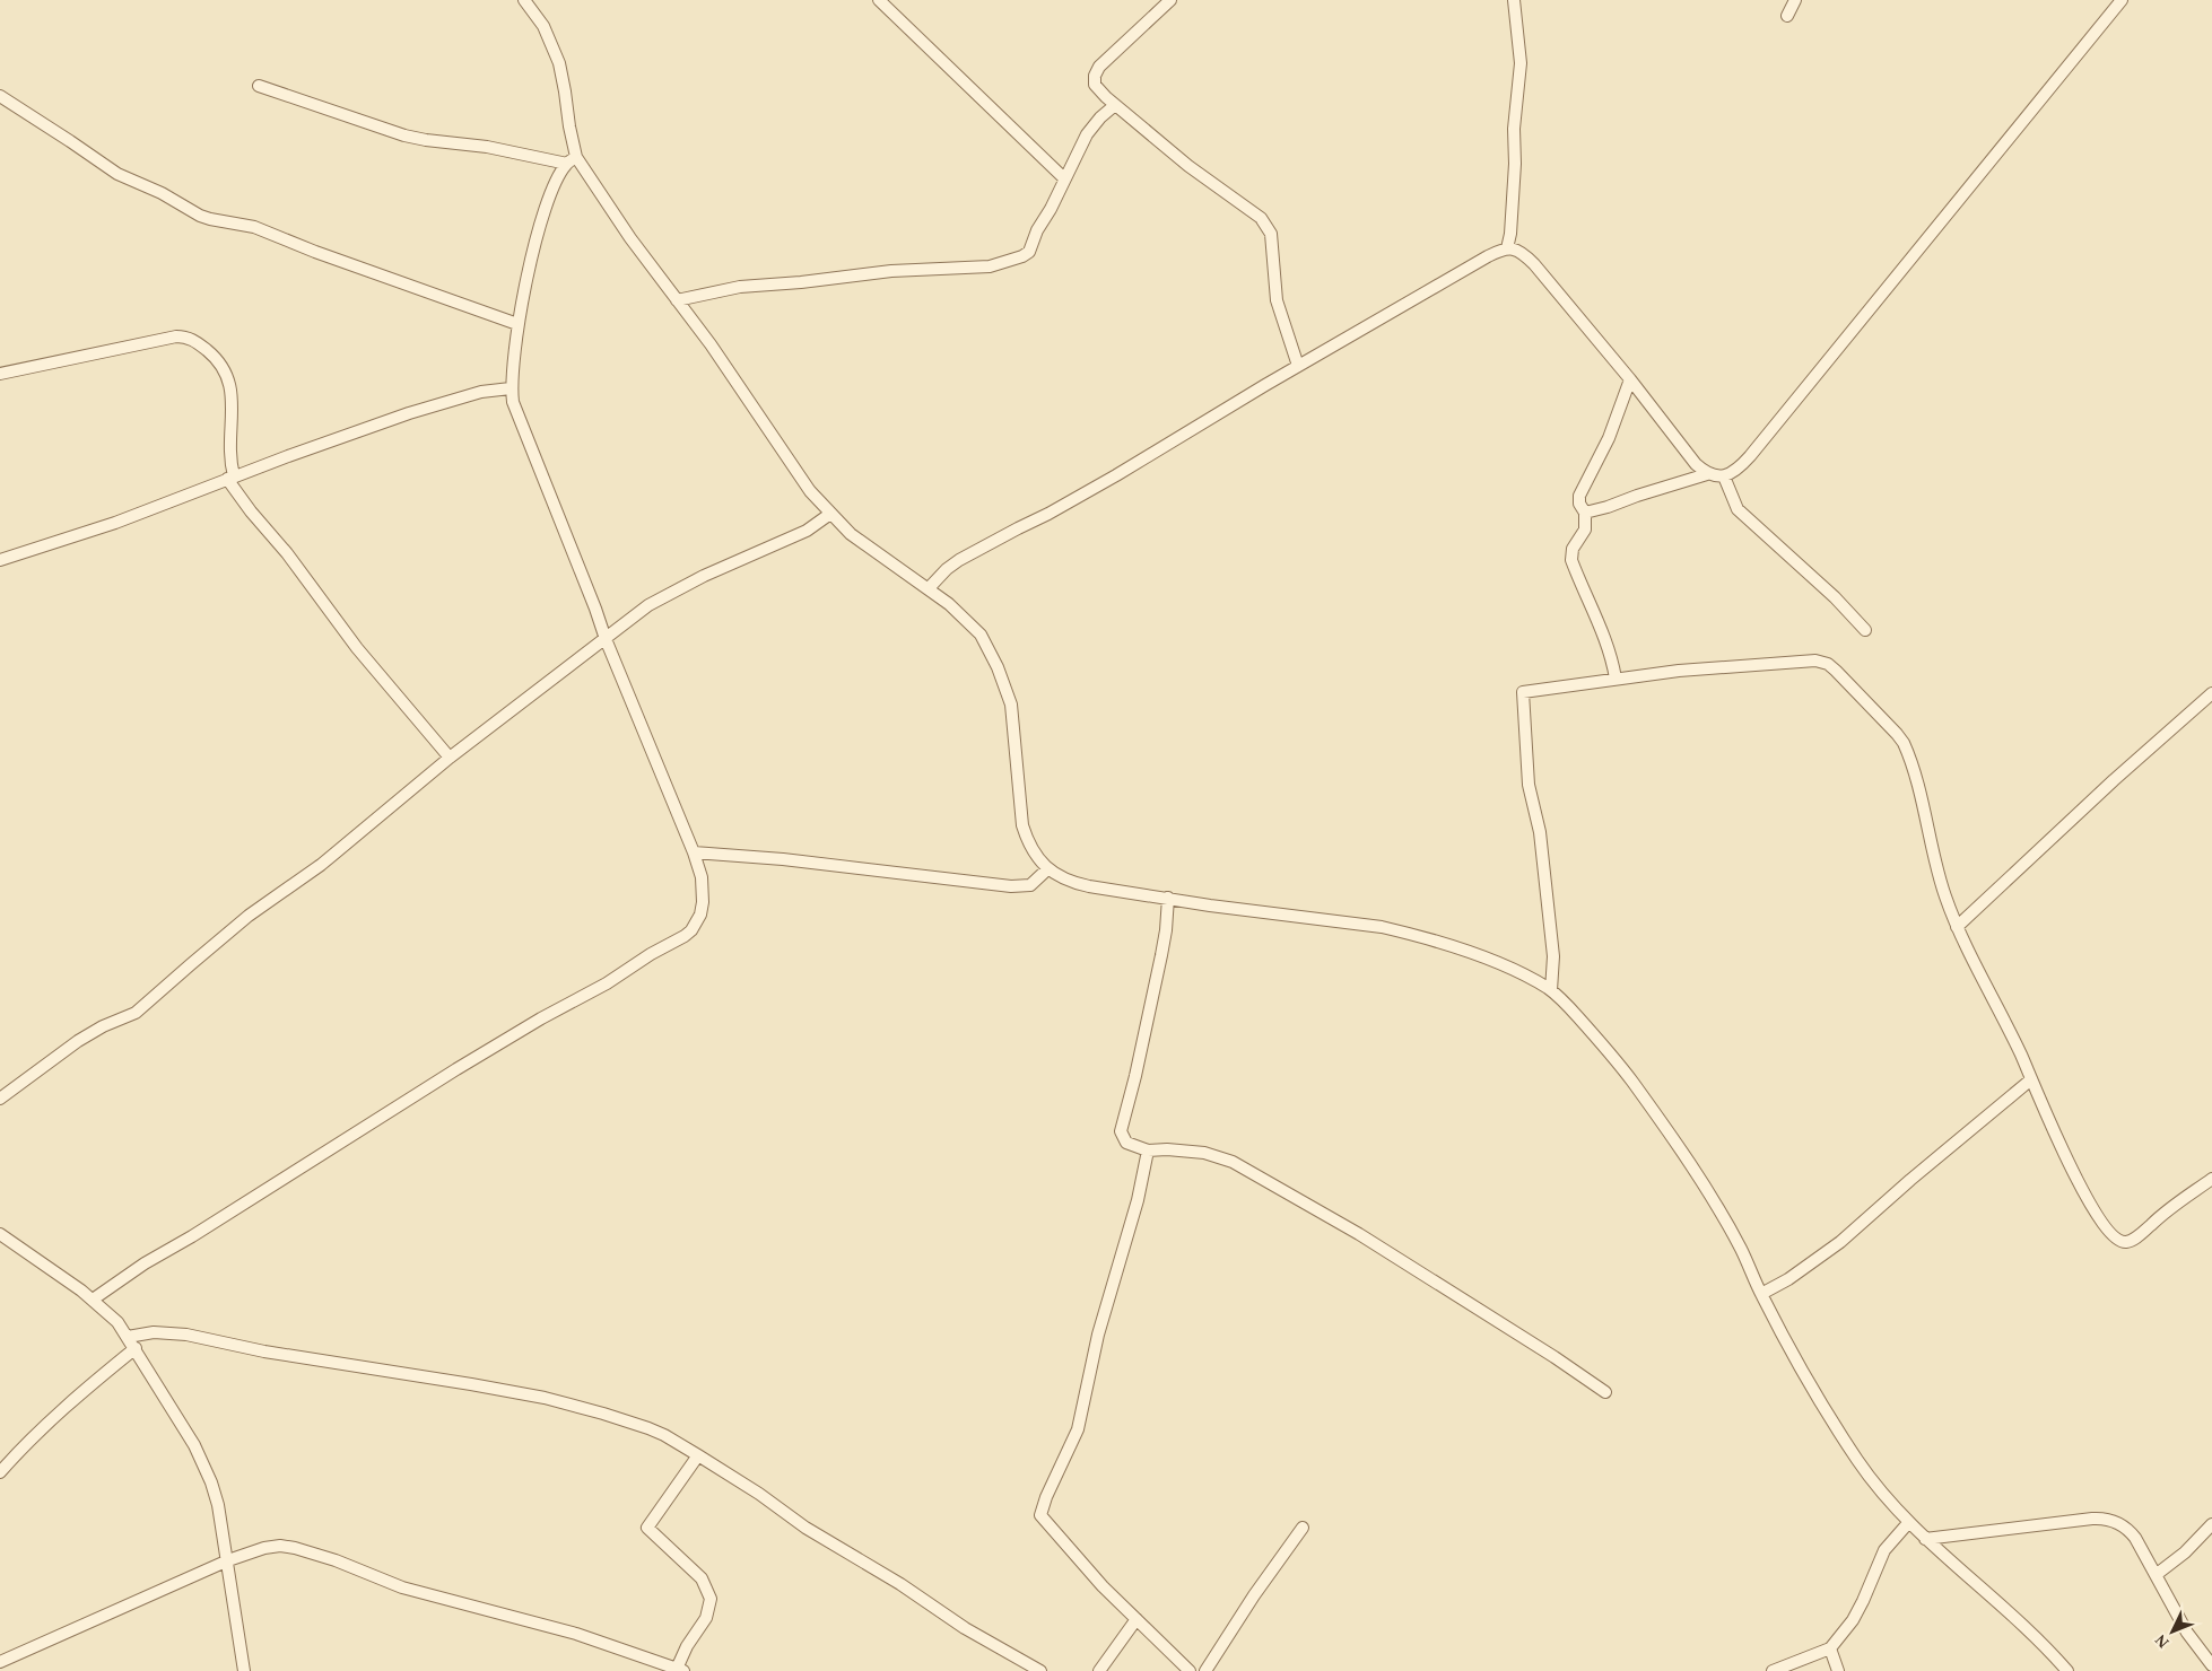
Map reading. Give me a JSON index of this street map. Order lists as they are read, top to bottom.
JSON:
{
  "north": "bottom left"
}
